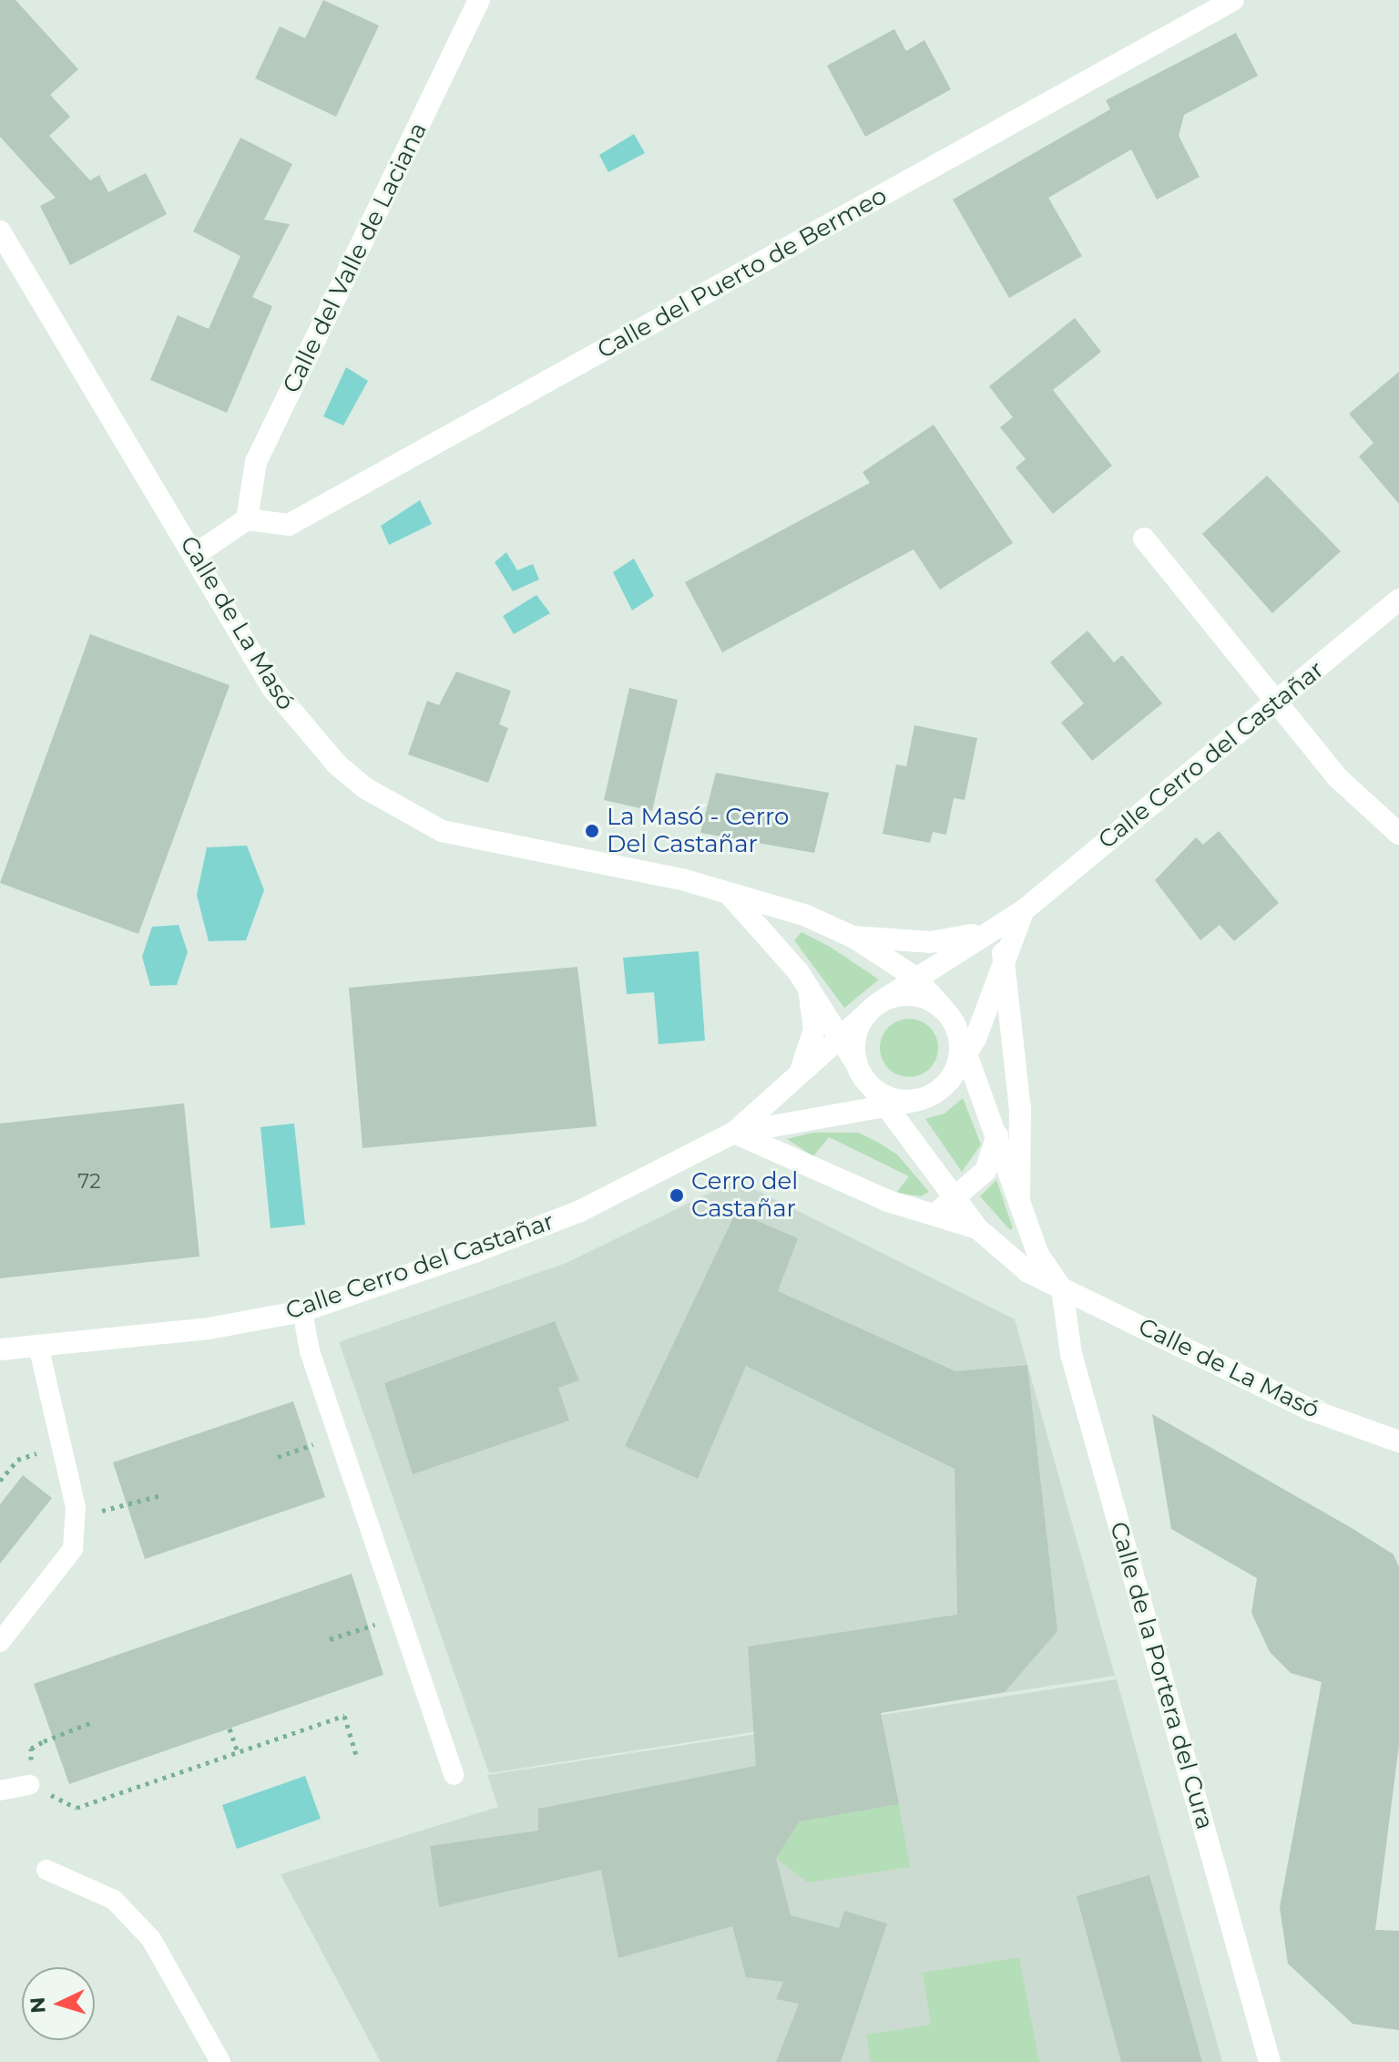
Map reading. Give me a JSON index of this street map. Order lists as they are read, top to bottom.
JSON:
{
  "streets": {
    "street": [
      "Calle del Valle de Laciana",
      "Calle del Puerto de Bermeo",
      "Calle de La Masó",
      "Calle Cerro del Castañar",
      "Calle de la Portera del Cura"
    ]
  },
  "crossings": [
    ["Calle del Valle de Laciana", "Calle del Puerto de Bermeo"],
    ["Calle de La Masó", "Calle Cerro del Castañar"],
    ["Calle de La Masó", "Calle de la Portera del Cura"]
  ],
  "places": ["La Masó - Cerro Del Castañar", "Cerro del Castañar"],
  "house_numbers": ["72"],
  "north": "left"
}
